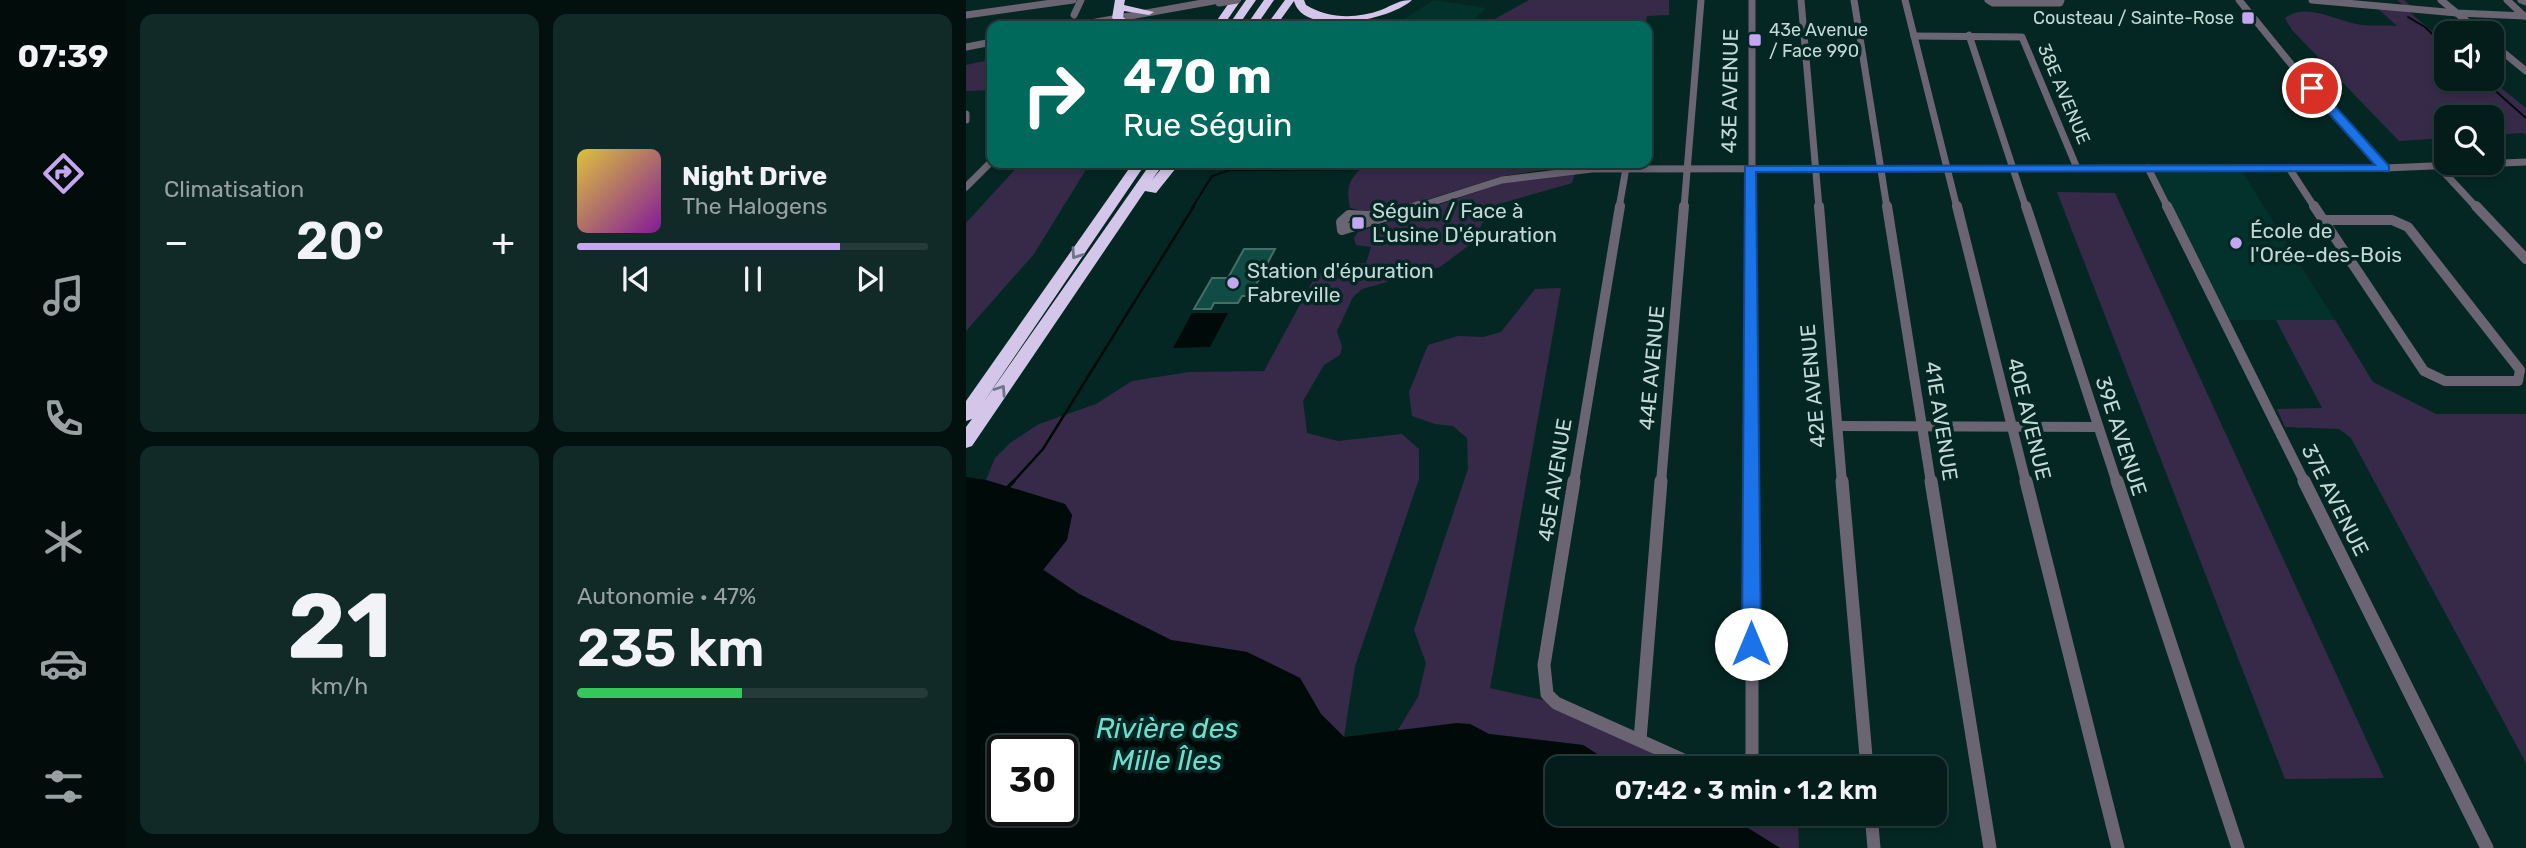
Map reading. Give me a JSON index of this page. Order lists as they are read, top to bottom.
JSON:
{
  "streets": {
    "street": [
      "43E AVENUE",
      "38E AVENUE",
      "44E AVENUE",
      "42E AVENUE",
      "40E AVENUE",
      "41E AVENUE",
      "39E AVENUE",
      "45E AVENUE",
      "37E AVENUE"
    ]
  },
  "crossings": [
    ["38E AVENUE", "39E AVENUE"],
    ["44E AVENUE", "45E AVENUE"]
  ],
  "water": ["Rivière des Mille Îles"],
  "places": {
    "transit": ["Cousteau / Sainte-Rose", "43e Avenue / Face 990", "Séguin / Face à L'usine D'épuration"],
    "other": ["École de l'Orée-des-Bois", "Station d'épuration Fabreville"]
  },
  "page": {
    "tabs": "07:39",
    "tile": [
      "Climatisation",
      ["21", "km/h"],
      ["Autonomie · 47%", "235 km"]
    ],
    "turn": ["470 m", "Rue Séguin"],
    "song": ["Night Drive", "The Halogens"],
    "heat": ["−", "20°", "+"],
    "limit": "30",
    "trip": "07:42 · 3 min · 1.2 km"
  }
}
